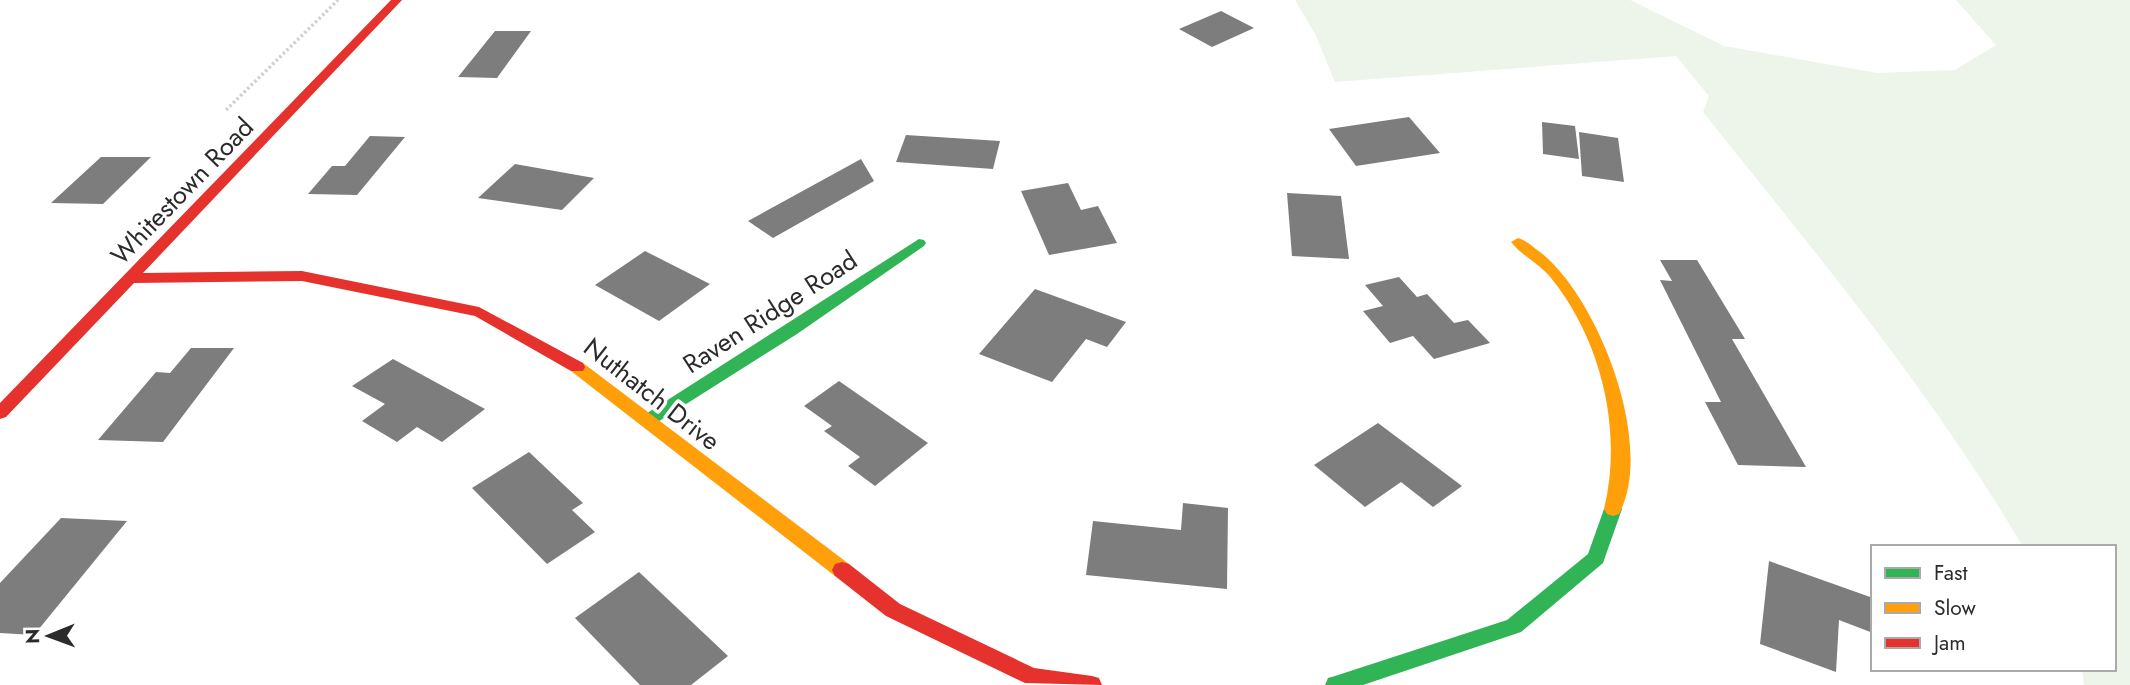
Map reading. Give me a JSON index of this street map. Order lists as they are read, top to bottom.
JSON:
{
  "streets": {
    "street": ["Whitestown Road", "Raven Ridge Road", "Nuthatch Drive"]
  },
  "crossings": [
    ["Whitestown Road", "Nuthatch Drive"],
    ["Raven Ridge Road", "Nuthatch Drive"]
  ],
  "legend": ["Fast", "Slow", "Jam"],
  "north": "left"
}
